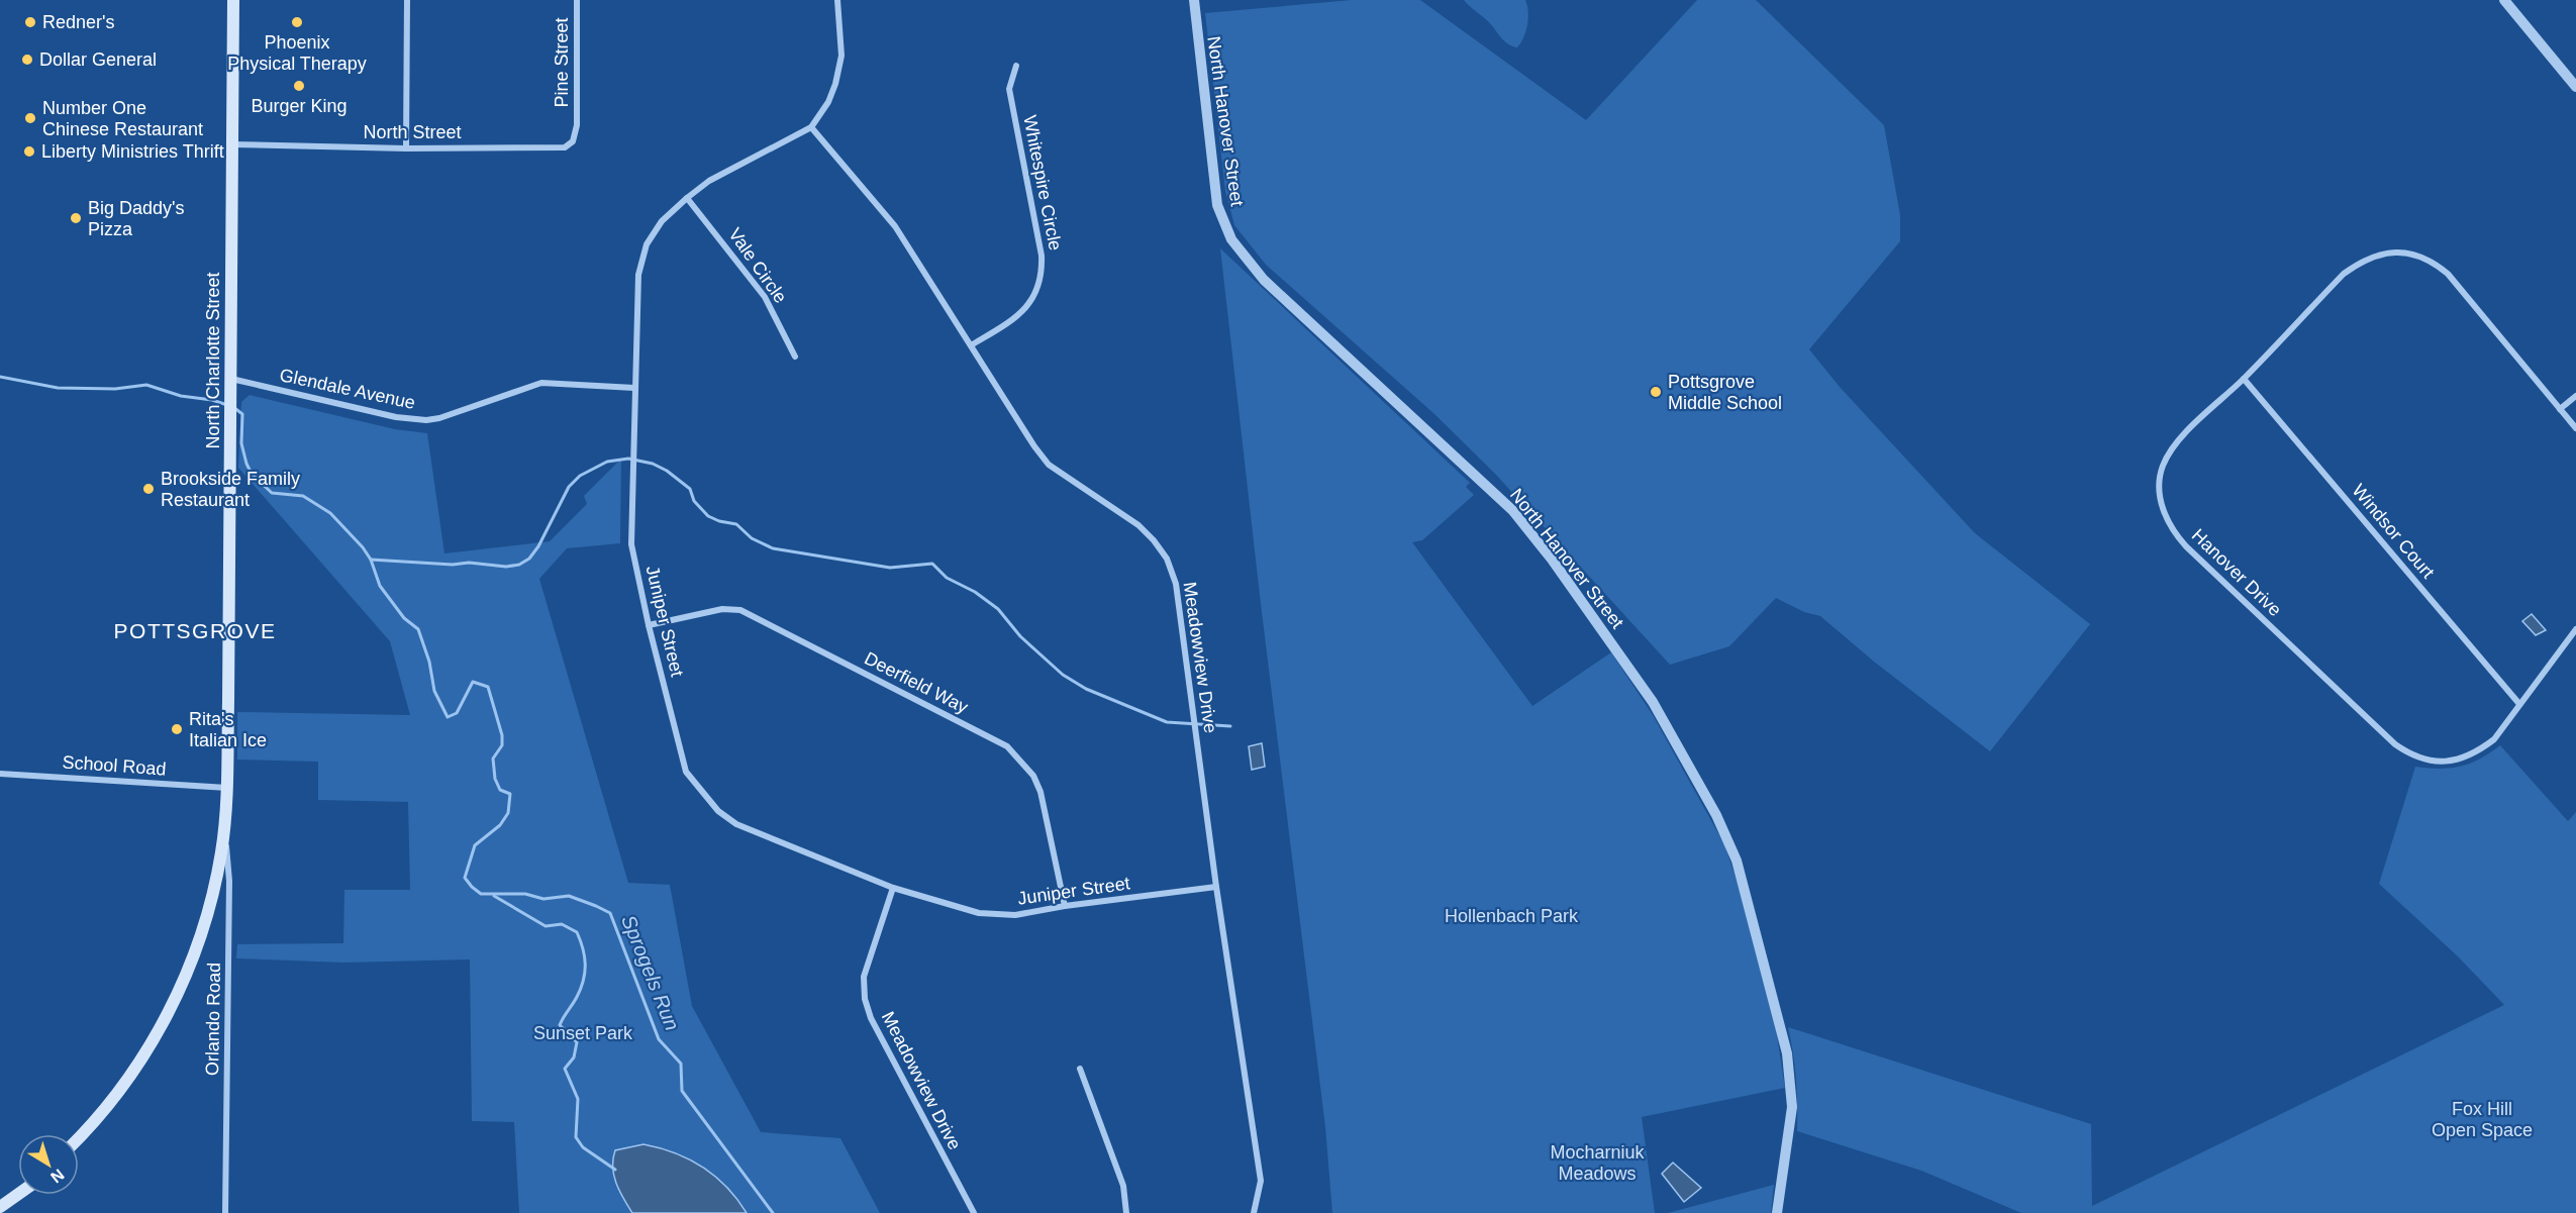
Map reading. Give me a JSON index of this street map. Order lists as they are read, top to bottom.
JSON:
{
  "streets": {
    "main road": ["North Charlotte Street"],
    "street": [
      "Pine Street",
      "North Hanover Street",
      "North Street",
      "Whitespire Circle",
      "Vale Circle",
      "Glendale Avenue",
      "Windsor Court",
      "Hanover Drive",
      "Juniper Street",
      "Meadowview Drive",
      "Deerfield Way",
      "School Road",
      "Orlando Road"
    ]
  },
  "crossings": [
    ["Pine Street", "North Street"],
    ["North Street", "North Charlotte Street"],
    ["Whitespire Circle", "Meadowview Drive"],
    ["Vale Circle", "Juniper Street"],
    ["North Charlotte Street", "Glendale Avenue"],
    ["North Charlotte Street", "School Road"],
    ["North Charlotte Street", "Orlando Road"],
    ["Glendale Avenue", "Juniper Street"],
    ["Windsor Court", "Hanover Drive"],
    ["Juniper Street", "Meadowview Drive"],
    ["Juniper Street", "Deerfield Way"]
  ],
  "districts": ["POTTSGROVE"],
  "water": ["Sprogels Run"],
  "parks": [
    "Hollenbach Park",
    "Sunset Park",
    "Fox Hill Open Space",
    "Mocharniuk Meadows"
  ],
  "places": [
    "Redner's",
    "Phoenix Physical Therapy",
    "Dollar General",
    "Burger King",
    "Number One Chinese Restaurant",
    "Liberty Ministries Thrift",
    "Big Daddy's Pizza",
    "Pottsgrove Middle School",
    "Brookside Family Restaurant",
    "Rita's Italian Ice"
  ],
  "north": "bottom right"
}
